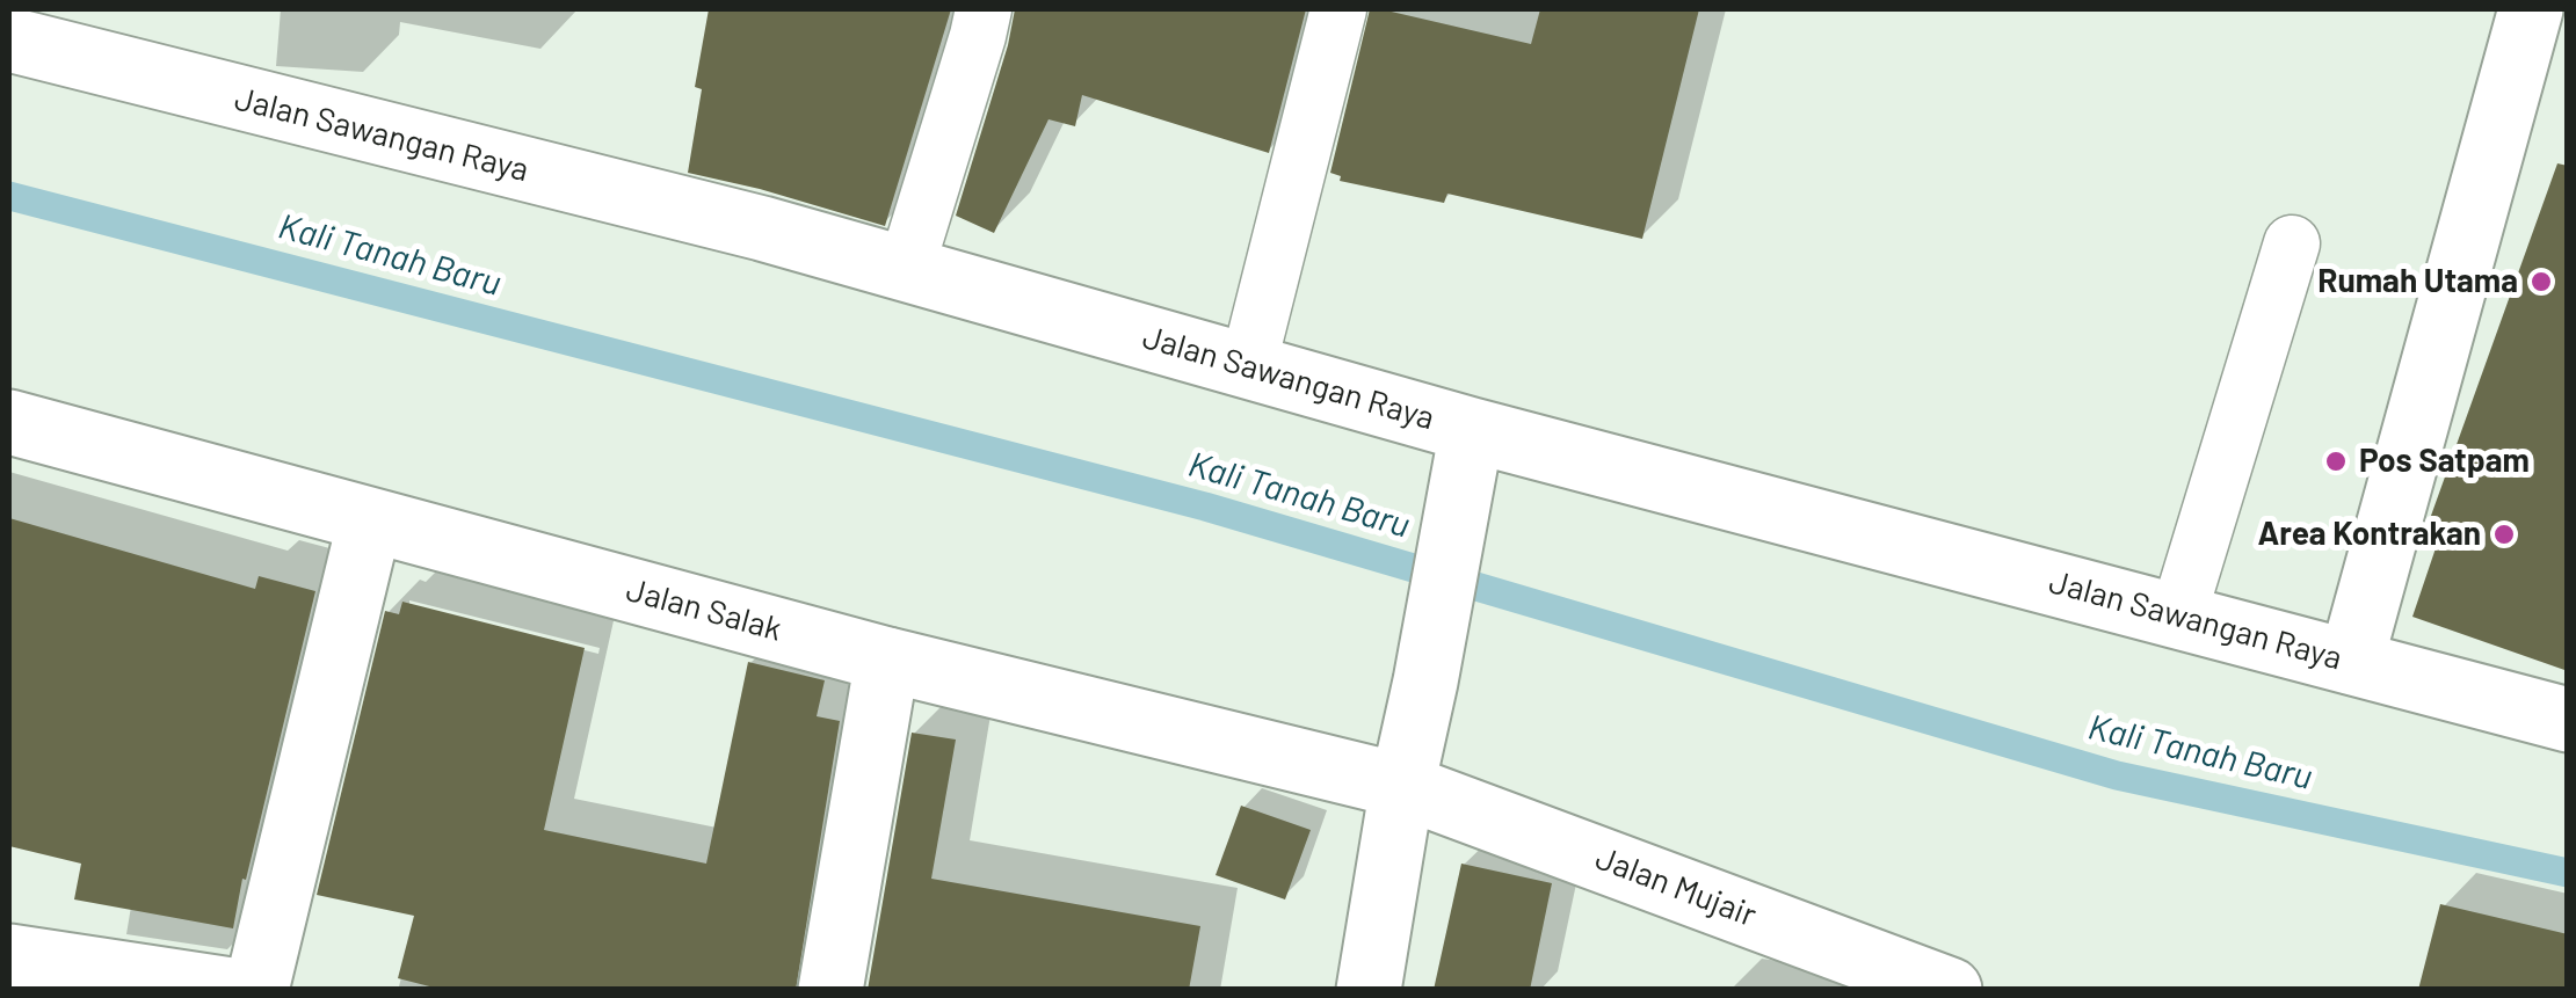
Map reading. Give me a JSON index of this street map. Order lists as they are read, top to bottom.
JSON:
{
  "streets": {
    "main road": ["Jalan Sawangan Raya", "Jalan Salak", "Jalan Mujair"]
  },
  "crossings": [
    ["Jalan Salak", "Jalan Mujair"]
  ],
  "water": ["Kali Tanah Baru"],
  "places": ["Rumah Utama", "Pos Satpam", "Area Kontrakan"]
}
